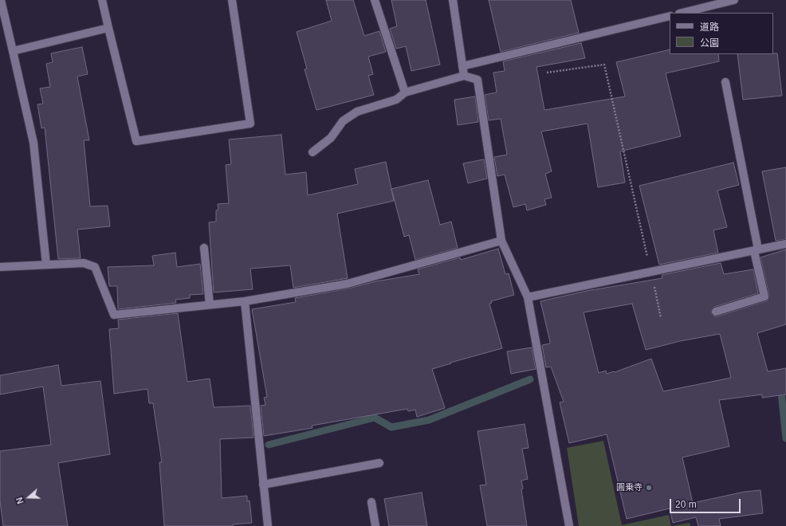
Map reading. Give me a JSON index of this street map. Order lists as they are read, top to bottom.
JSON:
{
  "places": ["圓乗寺"],
  "legend": ["道路", "公園"],
  "scale_bar": "20 m",
  "north": "left"
}
